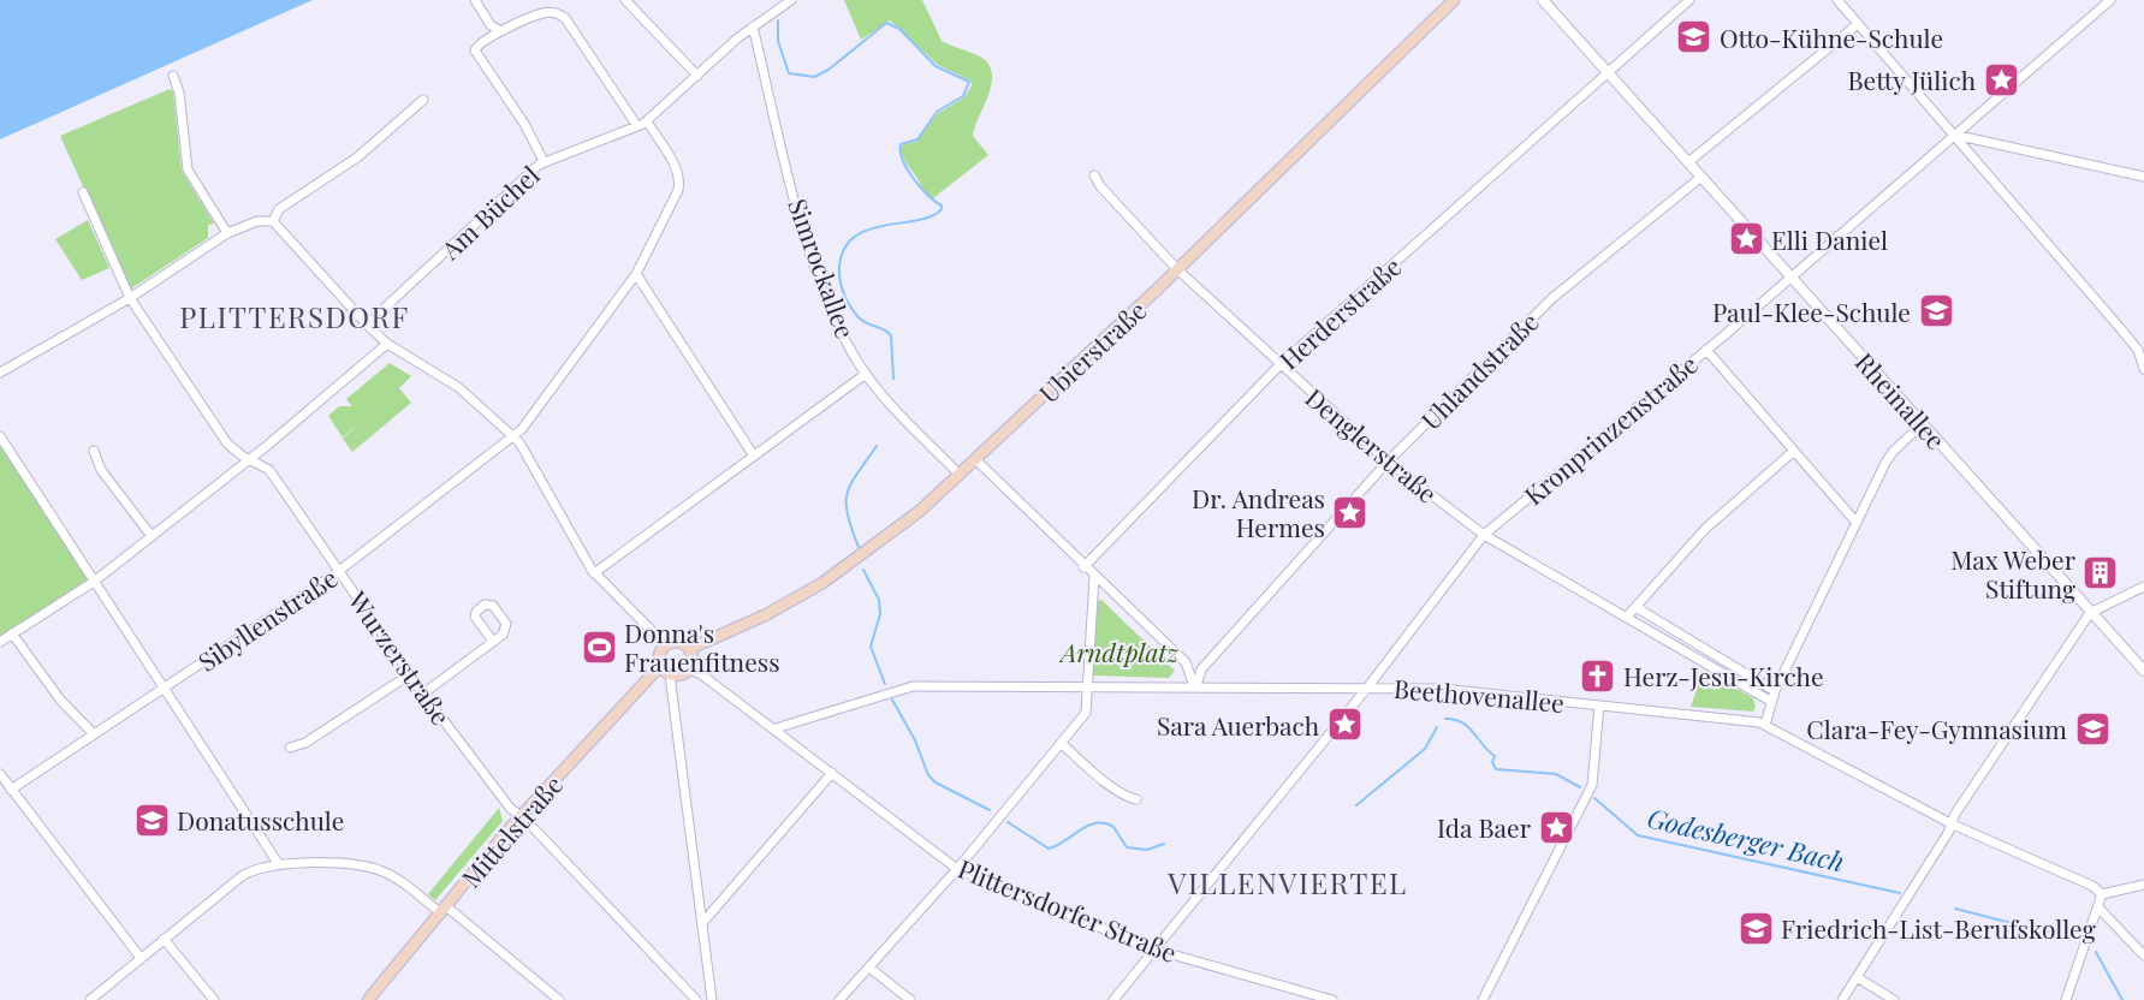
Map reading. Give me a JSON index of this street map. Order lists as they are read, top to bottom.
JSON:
{
  "streets": {
    "main road": ["Ubierstraße", "Mittelstraße"],
    "street": [
      "Am Büchel",
      "Simrockallee",
      "Herderstraße",
      "Uhlandstraße",
      "Rheinallee",
      "Kronprinzenstraße",
      "Denglerstraße",
      "Sibyllenstraße",
      "Wurzerstraße",
      "Beethovenallee",
      "Plittersdorfer Straße"
    ]
  },
  "crossings": [
    ["Am Büchel", "Simrockallee"],
    ["Am Büchel", "Sibyllenstraße"],
    ["Simrockallee", "Ubierstraße"],
    ["Herderstraße", "Rheinallee"],
    ["Herderstraße", "Denglerstraße"],
    ["Ubierstraße", "Denglerstraße"],
    ["Ubierstraße", "Mittelstraße"],
    ["Ubierstraße", "Plittersdorfer Straße"],
    ["Uhlandstraße", "Rheinallee"],
    ["Uhlandstraße", "Denglerstraße"],
    ["Uhlandstraße", "Beethovenallee"],
    ["Rheinallee", "Kronprinzenstraße"],
    ["Kronprinzenstraße", "Denglerstraße"],
    ["Kronprinzenstraße", "Beethovenallee"],
    ["Kronprinzenstraße", "Plittersdorfer Straße"],
    ["Sibyllenstraße", "Wurzerstraße"],
    ["Wurzerstraße", "Mittelstraße"],
    ["Beethovenallee", "Plittersdorfer Straße"],
    ["Mittelstraße", "Plittersdorfer Straße"]
  ],
  "districts": ["PLITTERSDORF", "VILLENVIERTEL"],
  "water": ["Godesberger Bach"],
  "parks": ["Arndtplatz"],
  "places": {
    "school or university": [
      "Otto-Kühne-Schule",
      "Paul-Klee-Schule",
      "Clara-Fey-Gymnasium",
      "Donatusschule",
      "Friedrich-List-Berufskolleg"
    ],
    "place": [
      "Betty Jülich",
      "Elli Daniel",
      "Dr. Andreas Hermes",
      "Sara Auerbach",
      "Ida Baer"
    ],
    "building": ["Max Weber Stiftung"],
    "sports": ["Donna's Frauenfitness"],
    "church": ["Herz-Jesu-Kirche"]
  }
}
